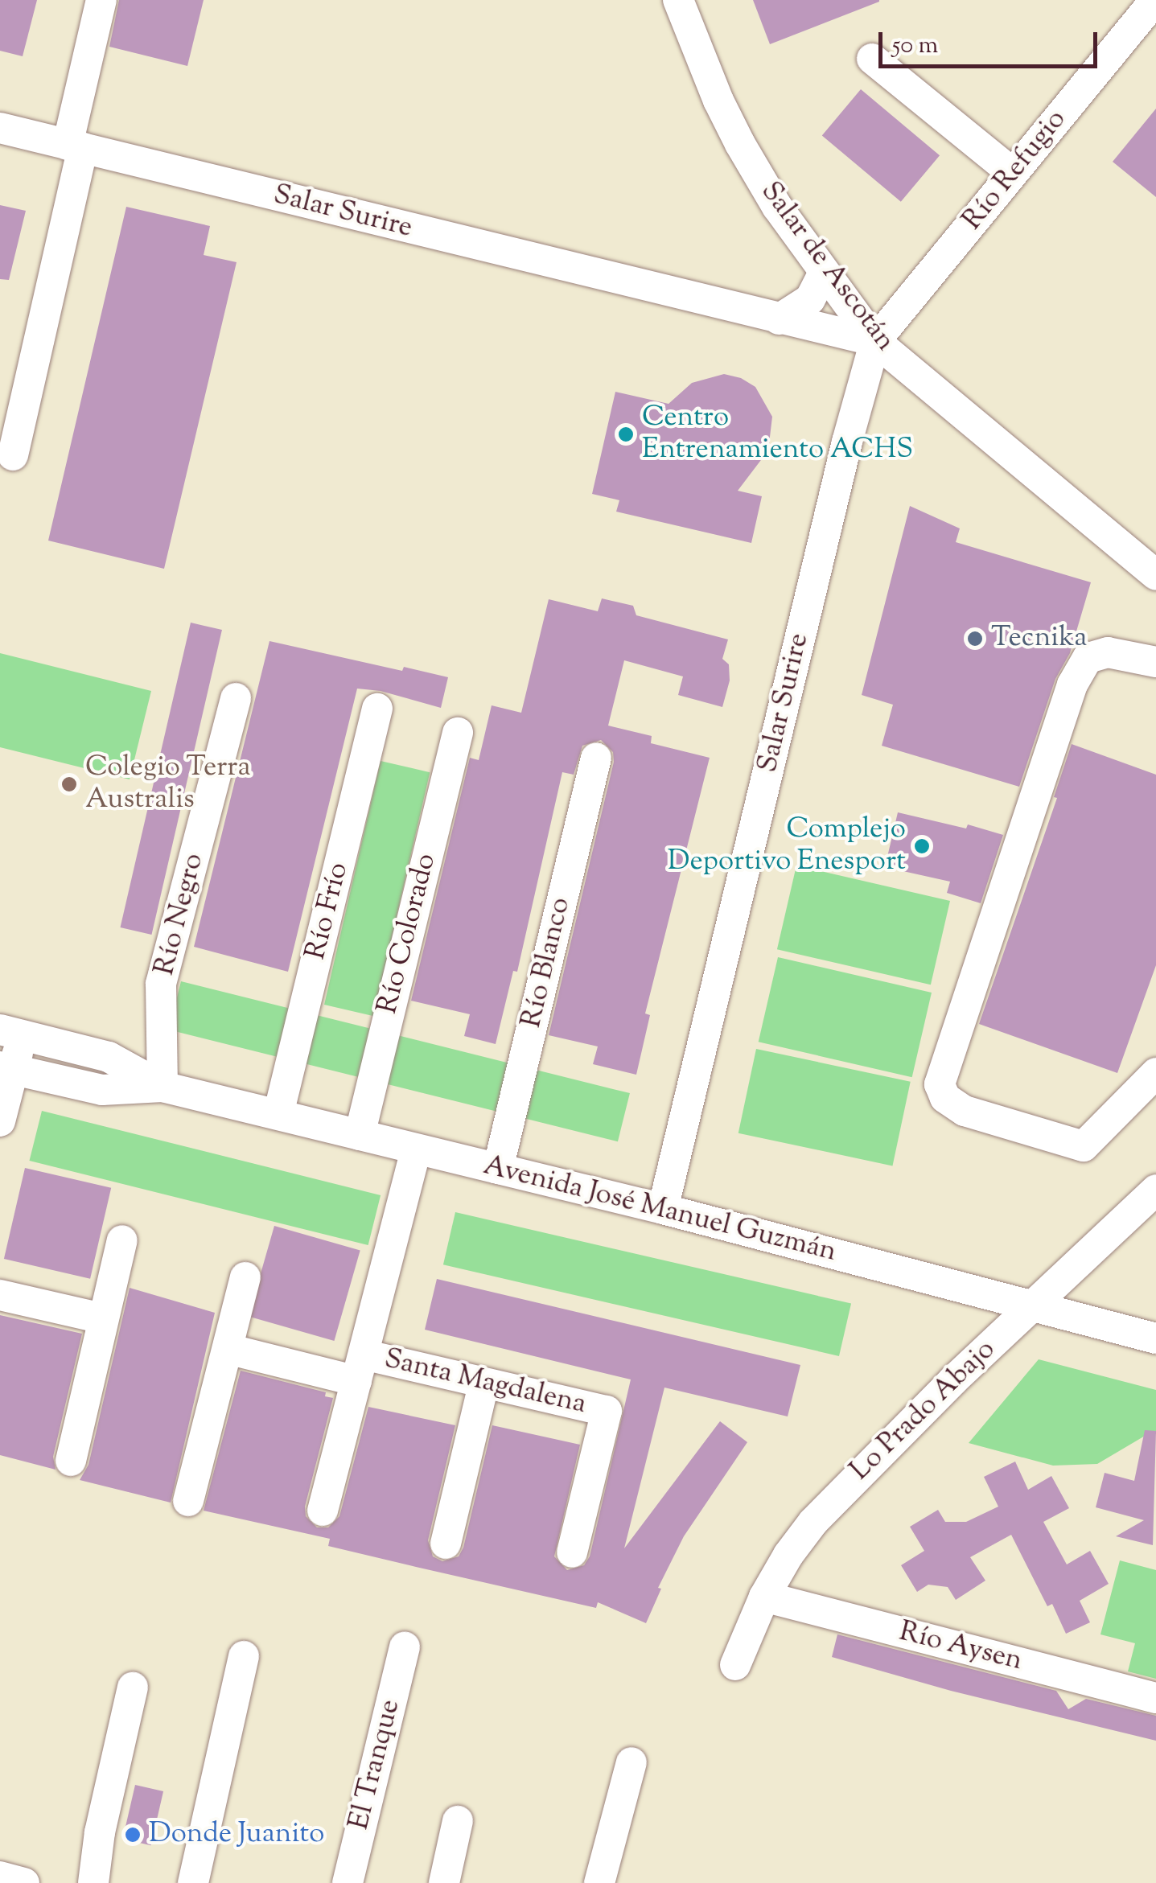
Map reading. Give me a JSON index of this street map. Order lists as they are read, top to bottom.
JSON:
{
  "streets": {
    "street": [
      "Río Refugio",
      "Salar Surire",
      "Salar de Ascotán",
      "Río Frío",
      "Río Negro",
      "Río Colorado",
      "Río Blanco",
      "Avenida José Manuel Guzmán",
      "Santa Magdalena",
      "Lo Prado Abajo",
      "Río Aysen",
      "El Tranque"
    ]
  },
  "crossings": [
    ["Río Refugio", "Salar Surire"],
    ["Río Refugio", "Salar de Ascotán"],
    ["Salar Surire", "Salar de Ascotán"],
    ["Salar Surire", "Avenida José Manuel Guzmán"],
    ["Río Frío", "Avenida José Manuel Guzmán"],
    ["Río Negro", "Avenida José Manuel Guzmán"],
    ["Río Colorado", "Avenida José Manuel Guzmán"],
    ["Río Blanco", "Avenida José Manuel Guzmán"],
    ["Avenida José Manuel Guzmán", "Santa Magdalena"],
    ["Avenida José Manuel Guzmán", "Lo Prado Abajo"],
    ["Lo Prado Abajo", "Río Aysen"]
  ],
  "places": [
    "Centro Entrenamiento ACHS",
    "Tecnika",
    "Colegio Terra Australis",
    "Complejo Deportivo Enesport",
    "Donde Juanito"
  ],
  "scale_bar": "50 m"
}
